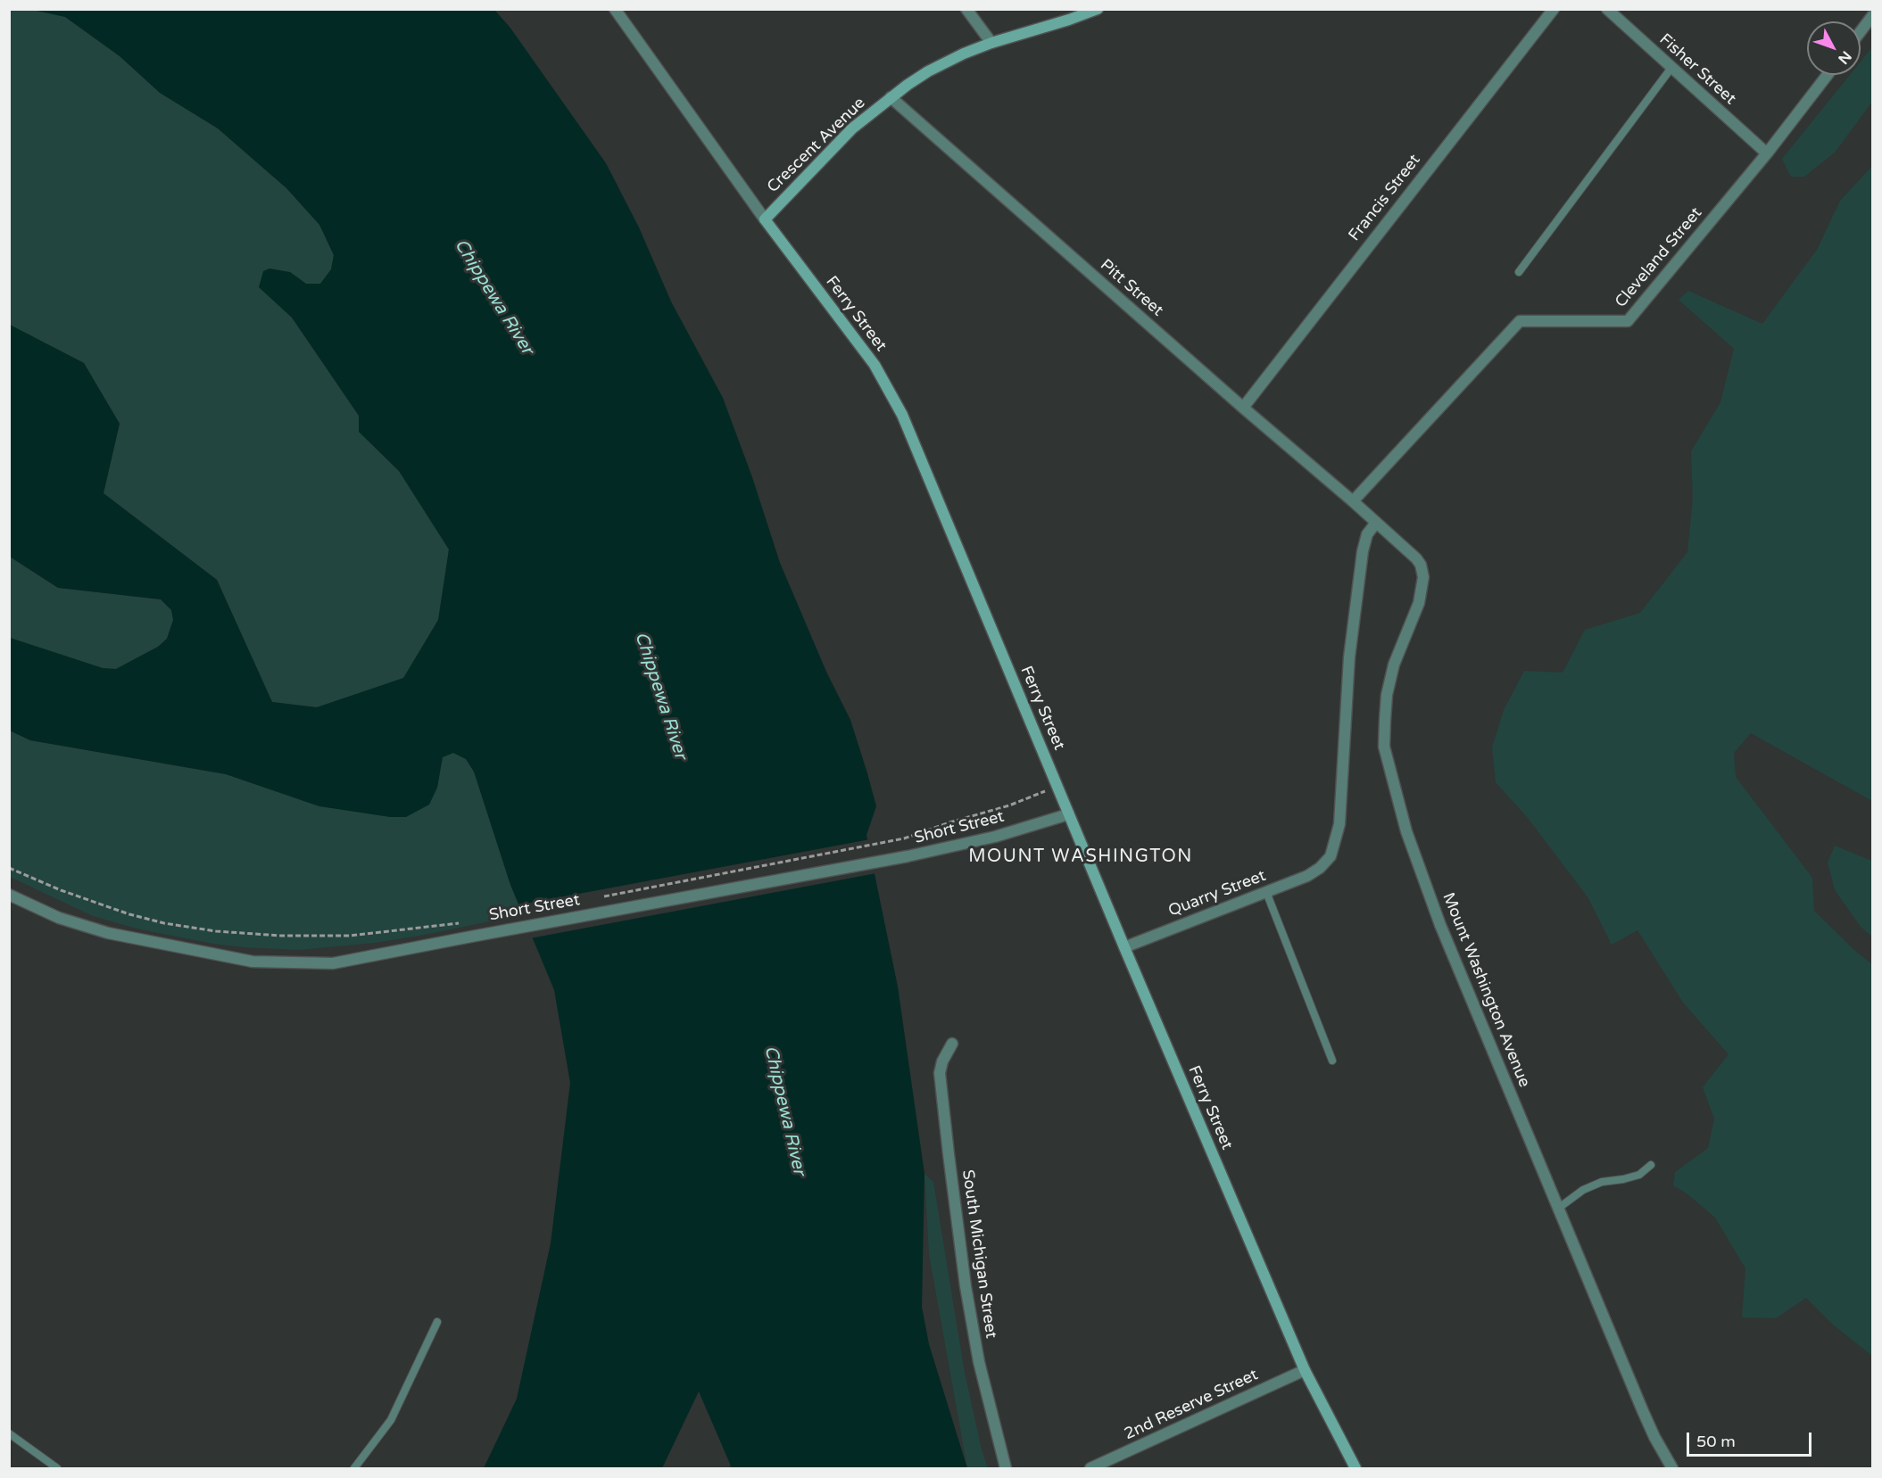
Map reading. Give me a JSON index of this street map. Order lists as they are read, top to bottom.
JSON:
{
  "streets": {
    "main road": ["Crescent Avenue", "Ferry Street"],
    "street": [
      "Fisher Street",
      "Francis Street",
      "Cleveland Street",
      "Pitt Street",
      "Short Street",
      "Quarry Street",
      "Mount Washington Avenue",
      "South Michigan Street",
      "2nd Reserve Street"
    ]
  },
  "crossings": [
    ["Fisher Street", "Cleveland Street"],
    ["Crescent Avenue", "Pitt Street"],
    ["Crescent Avenue", "Ferry Street"],
    ["Francis Street", "Pitt Street"],
    ["Cleveland Street", "Pitt Street"],
    ["Cleveland Street", "Mount Washington Avenue"],
    ["Pitt Street", "Mount Washington Avenue"],
    ["Ferry Street", "Short Street"],
    ["Ferry Street", "Quarry Street"],
    ["Ferry Street", "2nd Reserve Street"],
    ["Quarry Street", "Mount Washington Avenue"]
  ],
  "districts": ["MOUNT WASHINGTON"],
  "water": ["Chippewa River"],
  "scale_bar": "50 m",
  "north": "bottom right"
}
